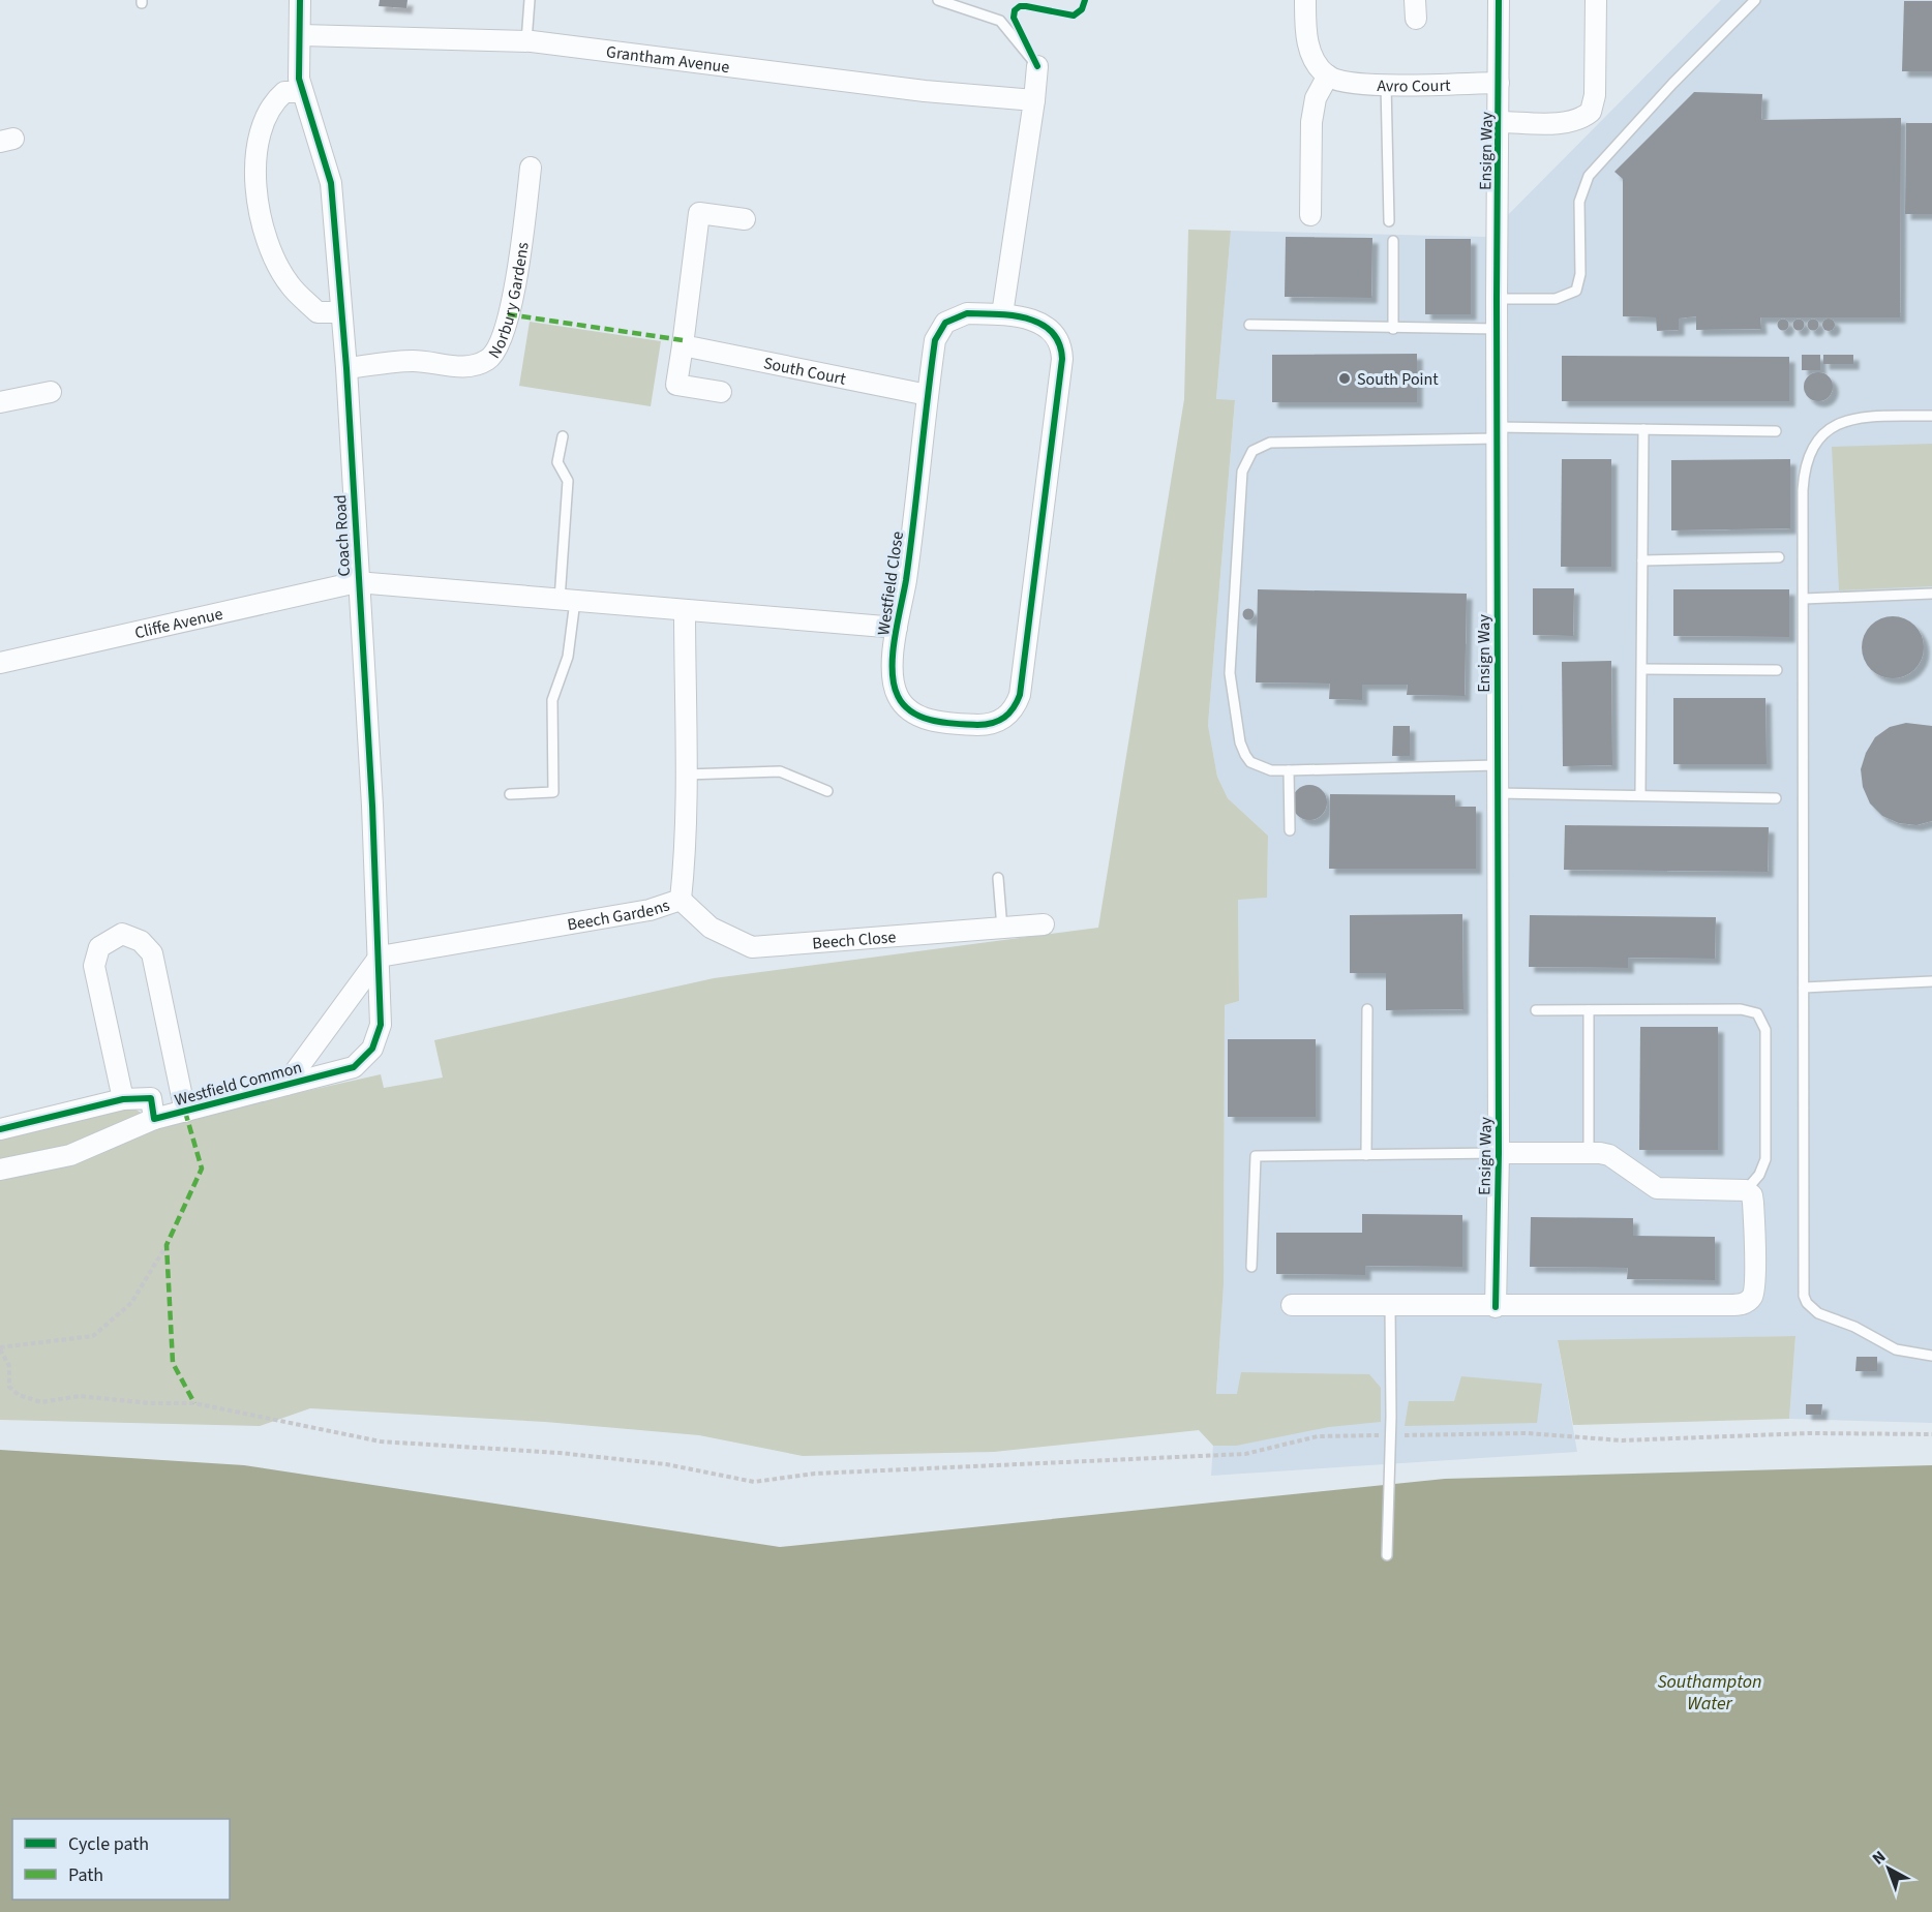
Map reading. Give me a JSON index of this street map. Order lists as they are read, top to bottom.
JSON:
{
  "streets": {
    "street": [
      "Grantham Avenue",
      "Avro Court",
      "Ensign Way",
      "Norbury Gardens",
      "South Court",
      "Coach Road",
      "Westfield Close",
      "Cliffe Avenue",
      "Beech Gardens",
      "Beech Close",
      "Westfield Common"
    ]
  },
  "crossings": [
    ["Grantham Avenue", "Coach Road"],
    ["Avro Court", "Ensign Way"],
    ["Norbury Gardens", "Coach Road"],
    ["South Court", "Westfield Close"],
    ["Coach Road", "Cliffe Avenue"],
    ["Coach Road", "Beech Gardens"],
    ["Coach Road", "Westfield Common"],
    ["Westfield Close", "Beech Gardens"],
    ["Beech Gardens", "Beech Close"]
  ],
  "water": ["Southampton Water"],
  "places": ["South Point"],
  "legend": ["Cycle path", "Path"],
  "north": "top left"
}
